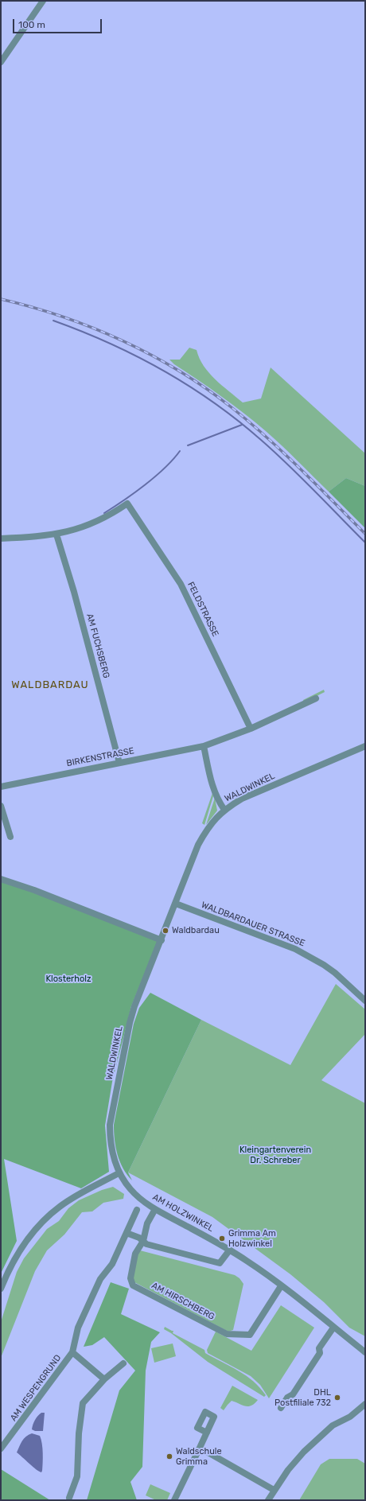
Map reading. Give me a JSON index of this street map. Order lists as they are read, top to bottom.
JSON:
{
  "streets": {
    "street": [
      "FELDSTRASSE",
      "AM FUCHSBERG",
      "BIRKENSTRASSE",
      "WALDWINKEL",
      "WALDBARDAUER STRASSE",
      "AM HOLZWINKEL",
      "AM HIRSCHBERG",
      "AM WESPENGRUND"
    ]
  },
  "crossings": [
    ["FELDSTRASSE", "AM FUCHSBERG"],
    ["FELDSTRASSE", "BIRKENSTRASSE"],
    ["AM FUCHSBERG", "BIRKENSTRASSE"],
    ["WALDWINKEL", "WALDBARDAUER STRASSE"],
    ["WALDWINKEL", "AM HOLZWINKEL"],
    ["AM HOLZWINKEL", "AM HIRSCHBERG"]
  ],
  "districts": ["WALDBARDAU"],
  "parks": ["Klosterholz", "Kleingartenverein Dr. Schreber"],
  "places": [
    "Waldbardau",
    "Grimma Am Holzwinkel",
    "DHL Postfiliale 732",
    "Waldschule Grimma"
  ],
  "scale_bar": "100 m"
}
